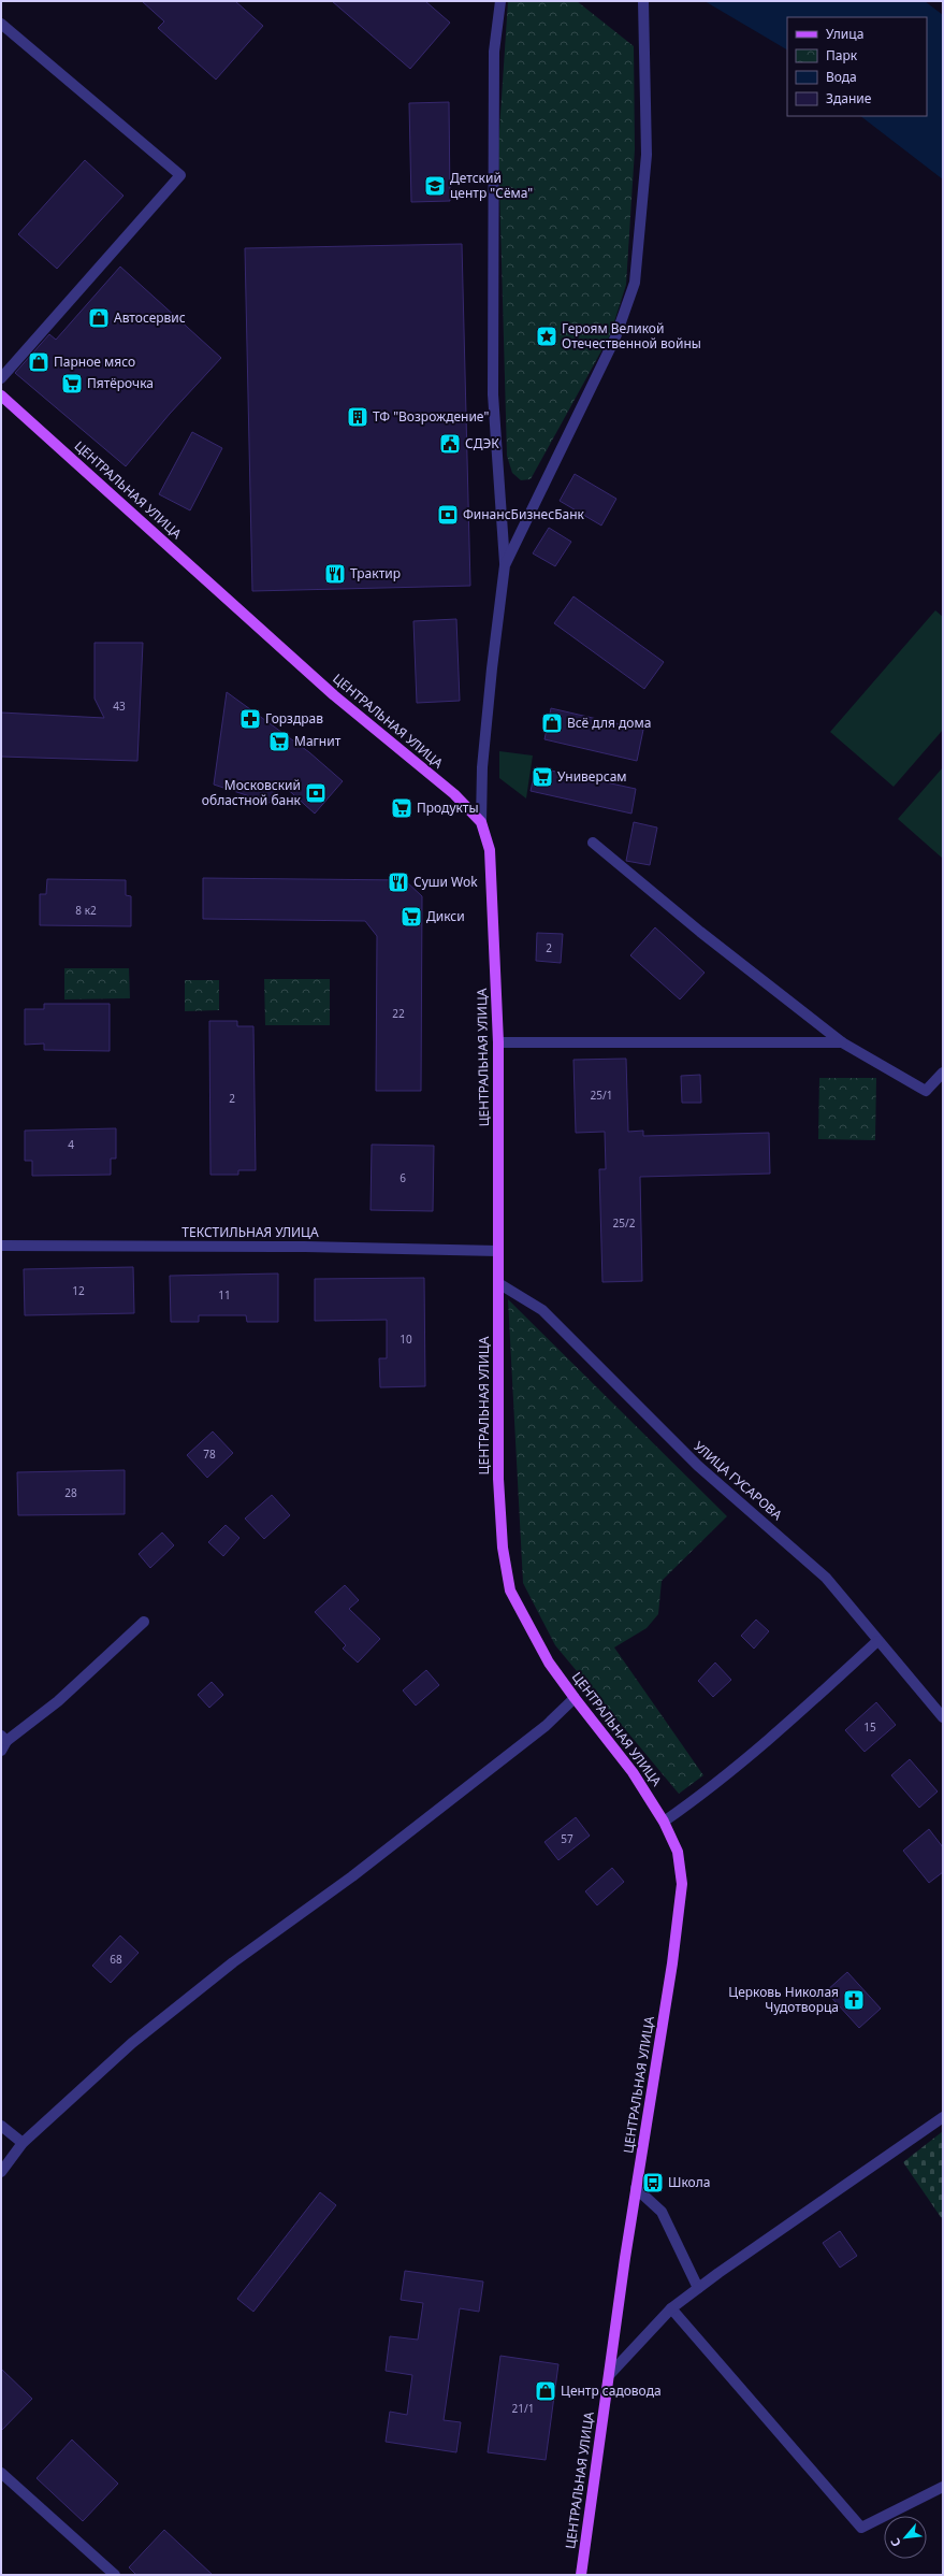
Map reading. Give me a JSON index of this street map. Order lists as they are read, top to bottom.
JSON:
{
  "streets": {
    "main road": ["ЦЕНТРАЛЬНАЯ УЛИЦА"],
    "street": ["ТЕКСТИЛЬНАЯ УЛИЦА", "УЛИЦА ГУСАРОВА"]
  },
  "crossings": [
    ["ЦЕНТРАЛЬНАЯ УЛИЦА", "ТЕКСТИЛЬНАЯ УЛИЦА"],
    ["ЦЕНТРАЛЬНАЯ УЛИЦА", "УЛИЦА ГУСАРОВА"]
  ],
  "places": {
    "school or university": ["Детский центр \"Сёма\""],
    "shop": [
      "Автосервис",
      "Парное мясо",
      "Всё для дома",
      "Центр садовода"
    ],
    "place": ["Героям Великой Отечественной войны"],
    "supermarket": [
      "Пятёрочка",
      "Магнит",
      "Универсам",
      "Продукты",
      "Дикси"
    ],
    "building": ["ТФ \"Возрождение\""],
    "public building": ["СДЭК"],
    "bank": ["ФинансБизнесБанк", "Московский областной банк"],
    "restaurant": ["Трактир", "Суши Wok"],
    "pharmacy": ["Горздрав"],
    "church": ["Церковь Николая Чудотворца"],
    "bus stop": ["Школа"]
  },
  "house_numbers": [
    "43",
    "8 к2",
    "2",
    "22",
    "25/1",
    "2",
    "4",
    "6",
    "25/2",
    "12",
    "11",
    "10",
    "78",
    "28",
    "15",
    "57",
    "68",
    "21/1"
  ],
  "legend": [
    "Улица",
    "Парк",
    "Вода",
    "Здание"
  ],
  "north": "bottom left"
}
